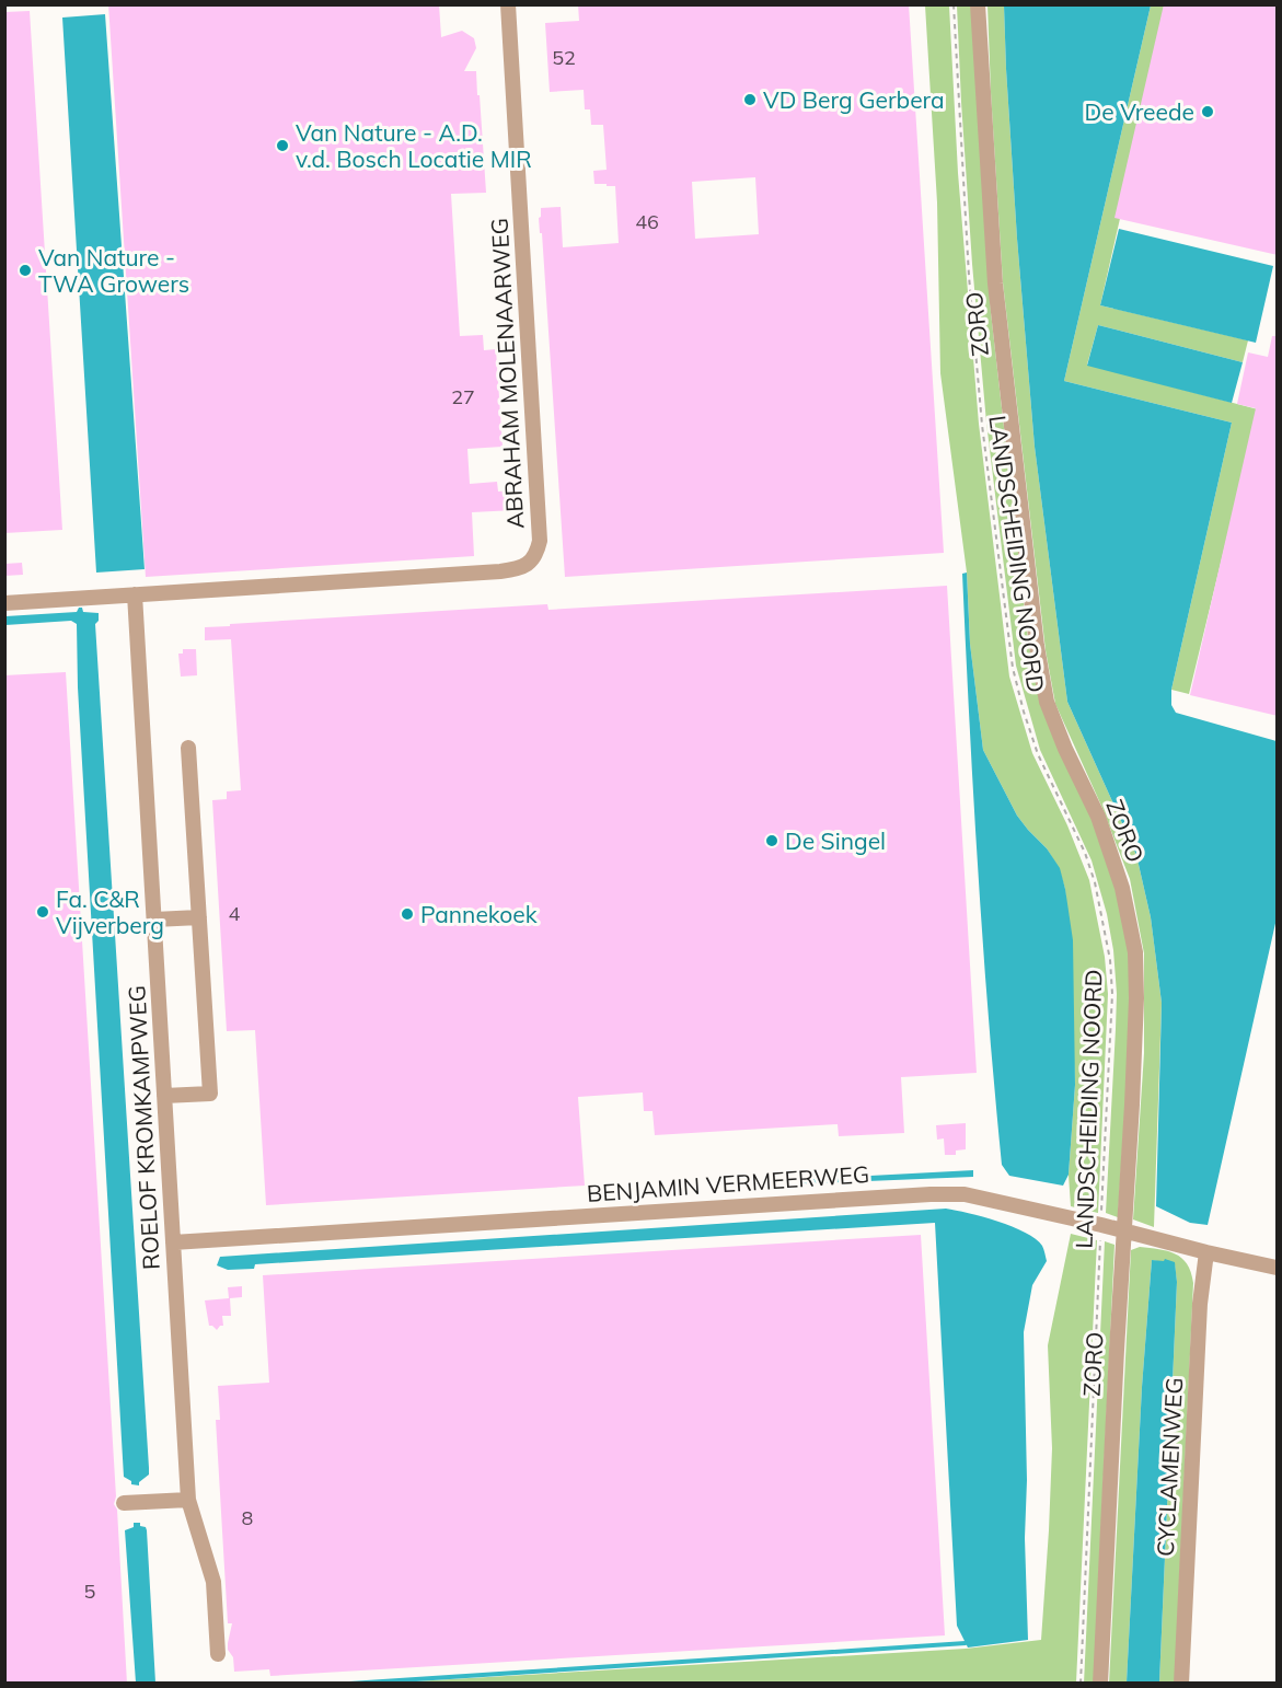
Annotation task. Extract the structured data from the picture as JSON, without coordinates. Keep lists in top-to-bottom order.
{
  "streets": {
    "street": [
      "ZORO",
      "ABRAHAM MOLENAARWEG",
      "ROELOF KROMKAMPWEG",
      "BENJAMIN VERMEERWEG",
      "CYCLAMENWEG"
    ],
    "path": ["LANDSCHEIDING NOORD"]
  },
  "crossings": [
    ["ZORO", "BENJAMIN VERMEERWEG"],
    ["ABRAHAM MOLENAARWEG", "ROELOF KROMKAMPWEG"],
    ["LANDSCHEIDING NOORD", "BENJAMIN VERMEERWEG"],
    ["ROELOF KROMKAMPWEG", "BENJAMIN VERMEERWEG"],
    ["BENJAMIN VERMEERWEG", "CYCLAMENWEG"]
  ],
  "places": [
    "VD Berg Gerbera",
    "De Vreede",
    "Van Nature - A.D. v.d. Bosch Locatie MIR",
    "Van Nature - TWA Growers",
    "De Singel",
    "Fa. C&R Vijverberg",
    "Pannekoek"
  ],
  "house_numbers": [
    "52",
    "46",
    "27",
    "4",
    "8",
    "5"
  ]
}
